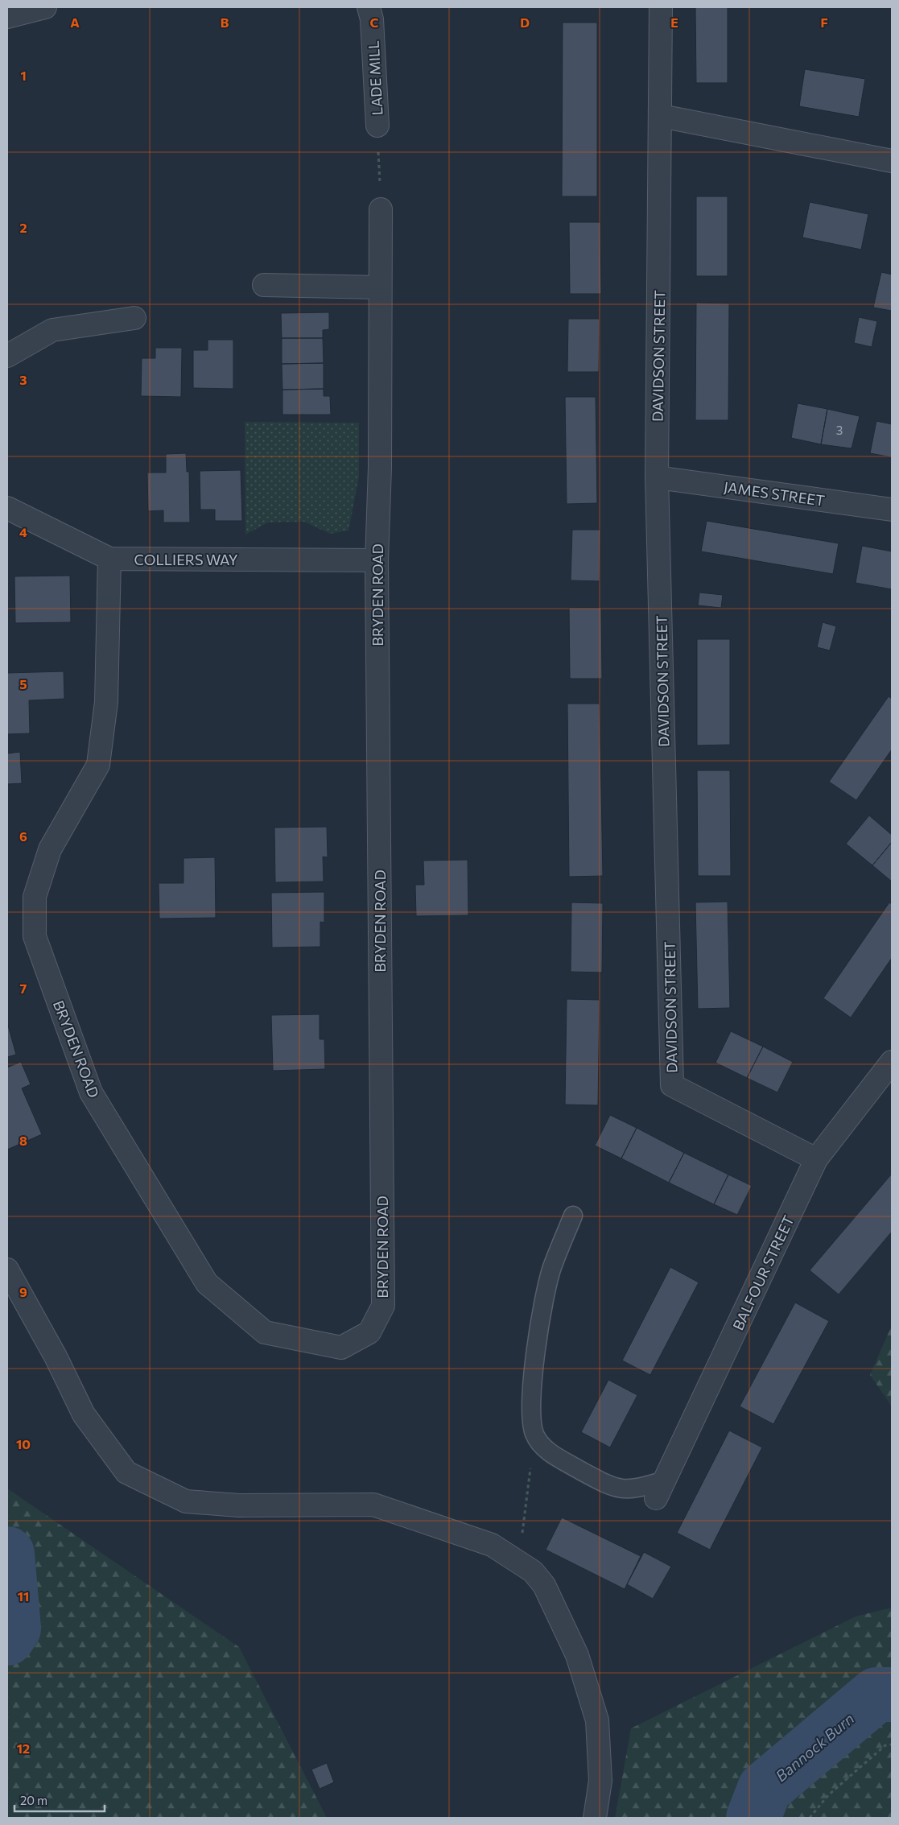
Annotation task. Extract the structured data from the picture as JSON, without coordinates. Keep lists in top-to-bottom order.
{
  "streets": {
    "street": [
      "LADE MILL",
      "DAVIDSON STREET",
      "JAMES STREET",
      "COLLIERS WAY",
      "BRYDEN ROAD",
      "BALFOUR STREET"
    ]
  },
  "crossings": [
    ["DAVIDSON STREET", "JAMES STREET"],
    ["DAVIDSON STREET", "BALFOUR STREET"],
    ["COLLIERS WAY", "BRYDEN ROAD"]
  ],
  "water": ["Bannock Burn"],
  "house_numbers": ["3"],
  "scale_bar": "20 m",
  "grid": {
    "columns": [
      "A",
      "B",
      "C",
      "D",
      "E",
      "F"
    ],
    "rows": [
      "1",
      "2",
      "3",
      "4",
      "5",
      "6",
      "7",
      "8",
      "9",
      "10",
      "11",
      "12"
    ]
  }
}
